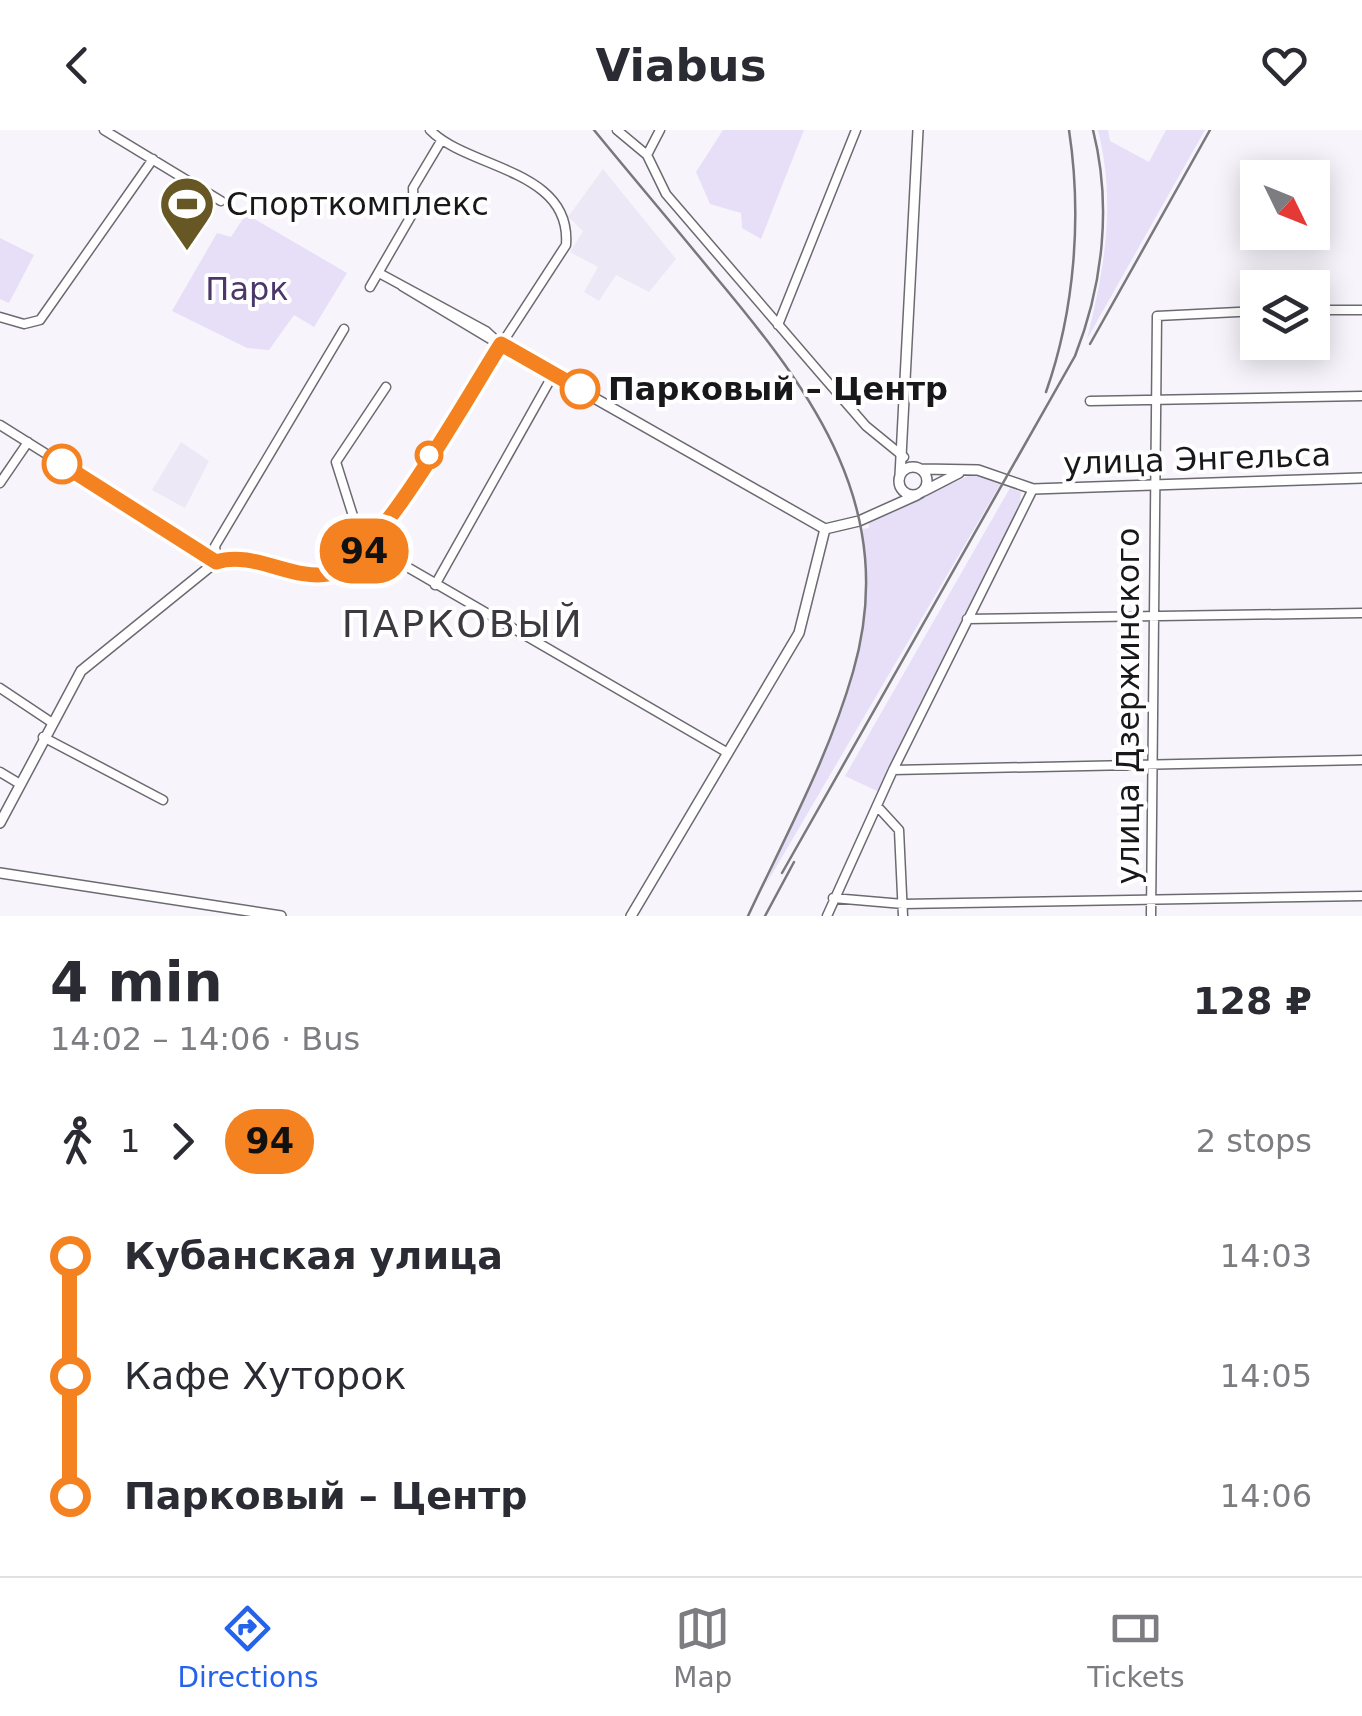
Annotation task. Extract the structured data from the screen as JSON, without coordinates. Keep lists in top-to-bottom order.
{
  "streets": {
    "main road": ["улица Энгельса"],
    "street": ["улица Дзержинского"]
  },
  "crossings": [
    ["улица Энгельса", "улица Дзержинского"]
  ],
  "districts": ["ПАРКОВЫЙ"],
  "parks": ["Парк"],
  "places": {
    "sports": ["Спорткомплекс"],
    "other": ["Парковый – Центр"]
  },
  "lines": ["bus line 94"],
  "north": "bottom right",
  "page": {
    "header": "Viabus",
    "on_map": "94",
    "heading": ["4 min", "14:02 – 14:06 · Bus", "128 ₽"],
    "legs": ["1", "94", "2 stops"],
    "list": [
      {
        "name": "Кубанская улица",
        "value": "14:03"
      },
      {
        "name": "Кафе Хуторок",
        "value": "14:05"
      },
      {
        "name": "Парковый – Центр",
        "value": "14:06"
      }
    ],
    "tabs": ["Directions", "Map", "Tickets"]
  }
}
